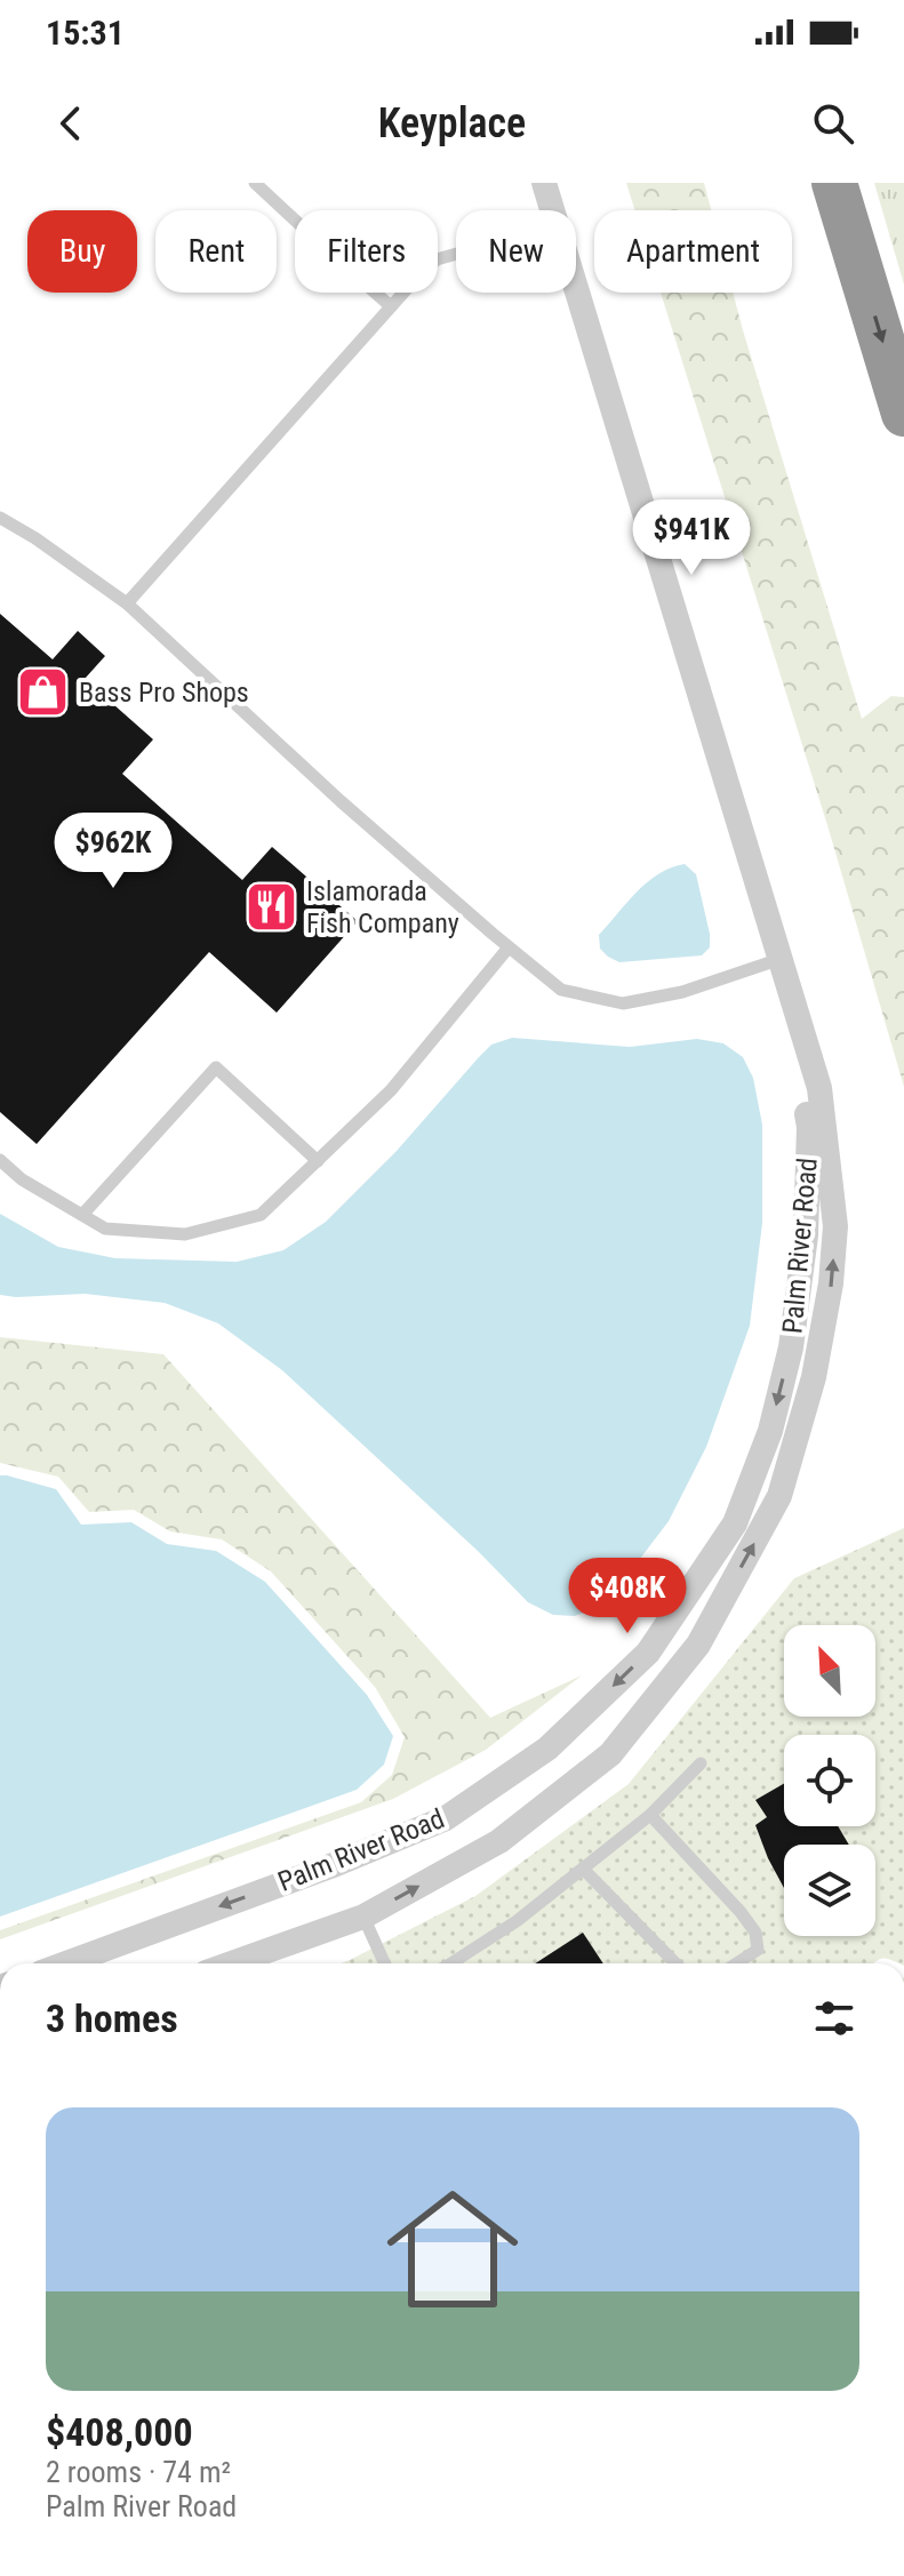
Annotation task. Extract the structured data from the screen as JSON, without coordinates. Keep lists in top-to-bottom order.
{
  "streets": {
    "street": ["Palm River Road"]
  },
  "places": {
    "shop": ["Bass Pro Shops"],
    "restaurant": ["Islamorada Fish Company"]
  },
  "north": "top left",
  "page": {
    "status": "15:31",
    "header": "Keyplace",
    "chip": [
      "Buy",
      "Rent",
      "Filters",
      "New",
      "Apartment"
    ],
    "price": ["$941K", "$962K", "$408K"],
    "heading": "3 homes",
    "list": [
      {
        "name": "$408,000",
        "note": "2 rooms · 74 m² · Palm River Road"
      }
    ]
  }
}
